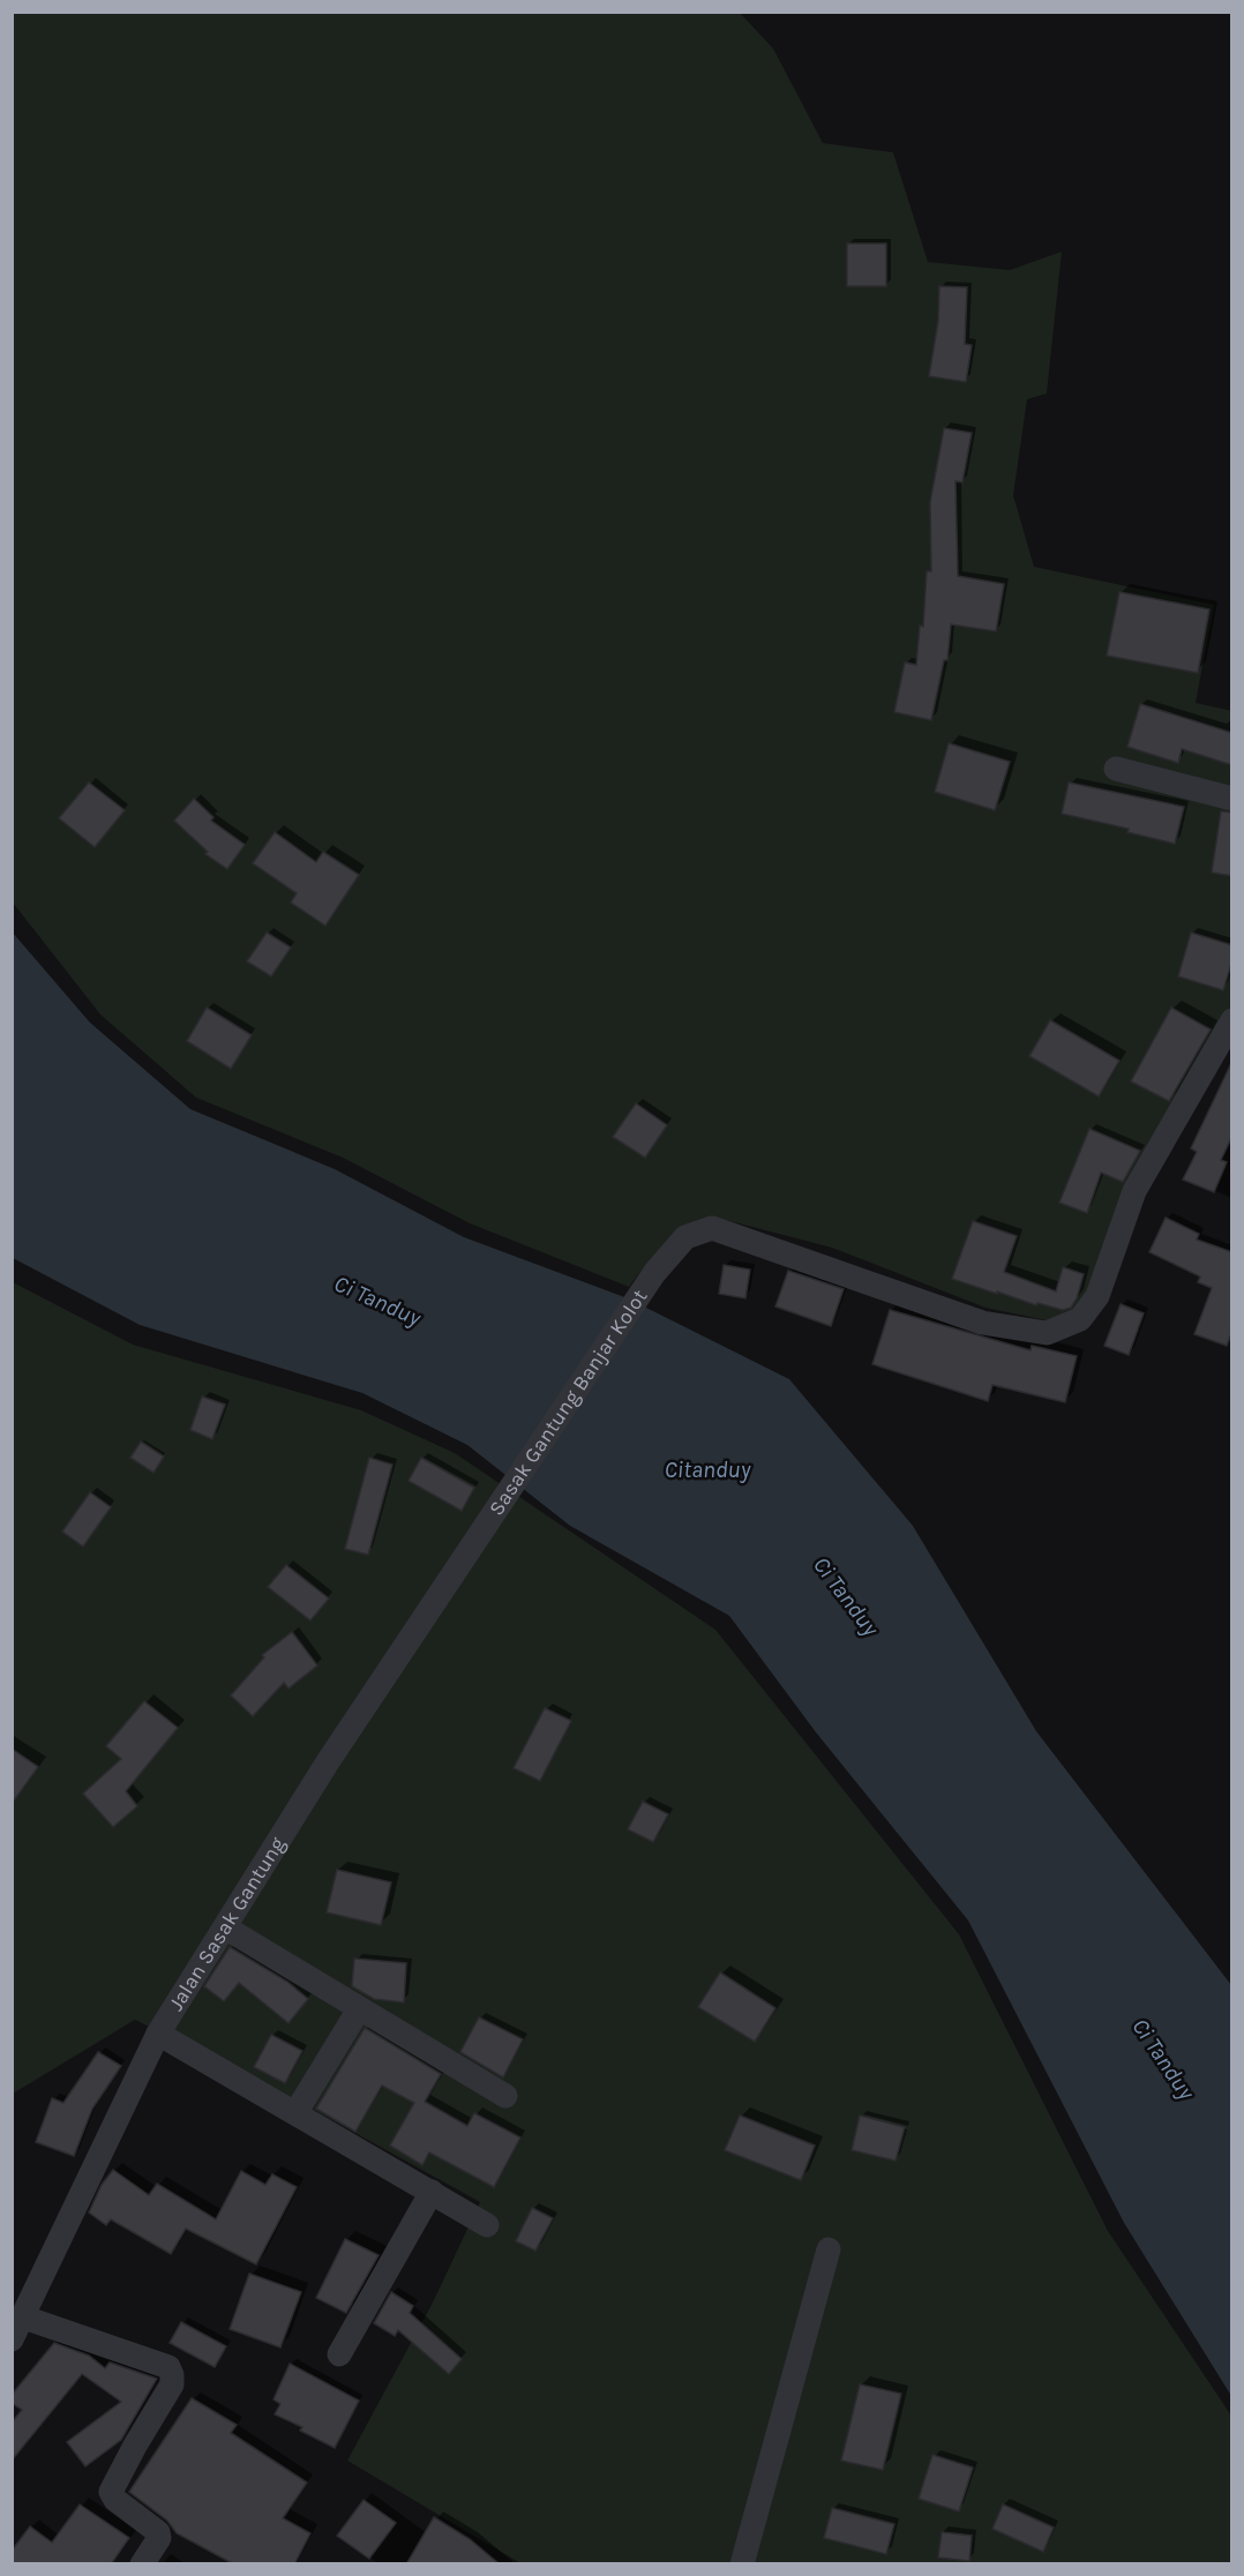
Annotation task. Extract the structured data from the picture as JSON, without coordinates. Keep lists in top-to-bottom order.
{
  "streets": {
    "street": ["Sasak Gantung Banjar Kolot", "Jalan Sasak Gantung"]
  },
  "crossings": [
    ["Sasak Gantung Banjar Kolot", "Jalan Sasak Gantung"]
  ],
  "water": ["Ci Tanduy", "Citanduy"]
}
